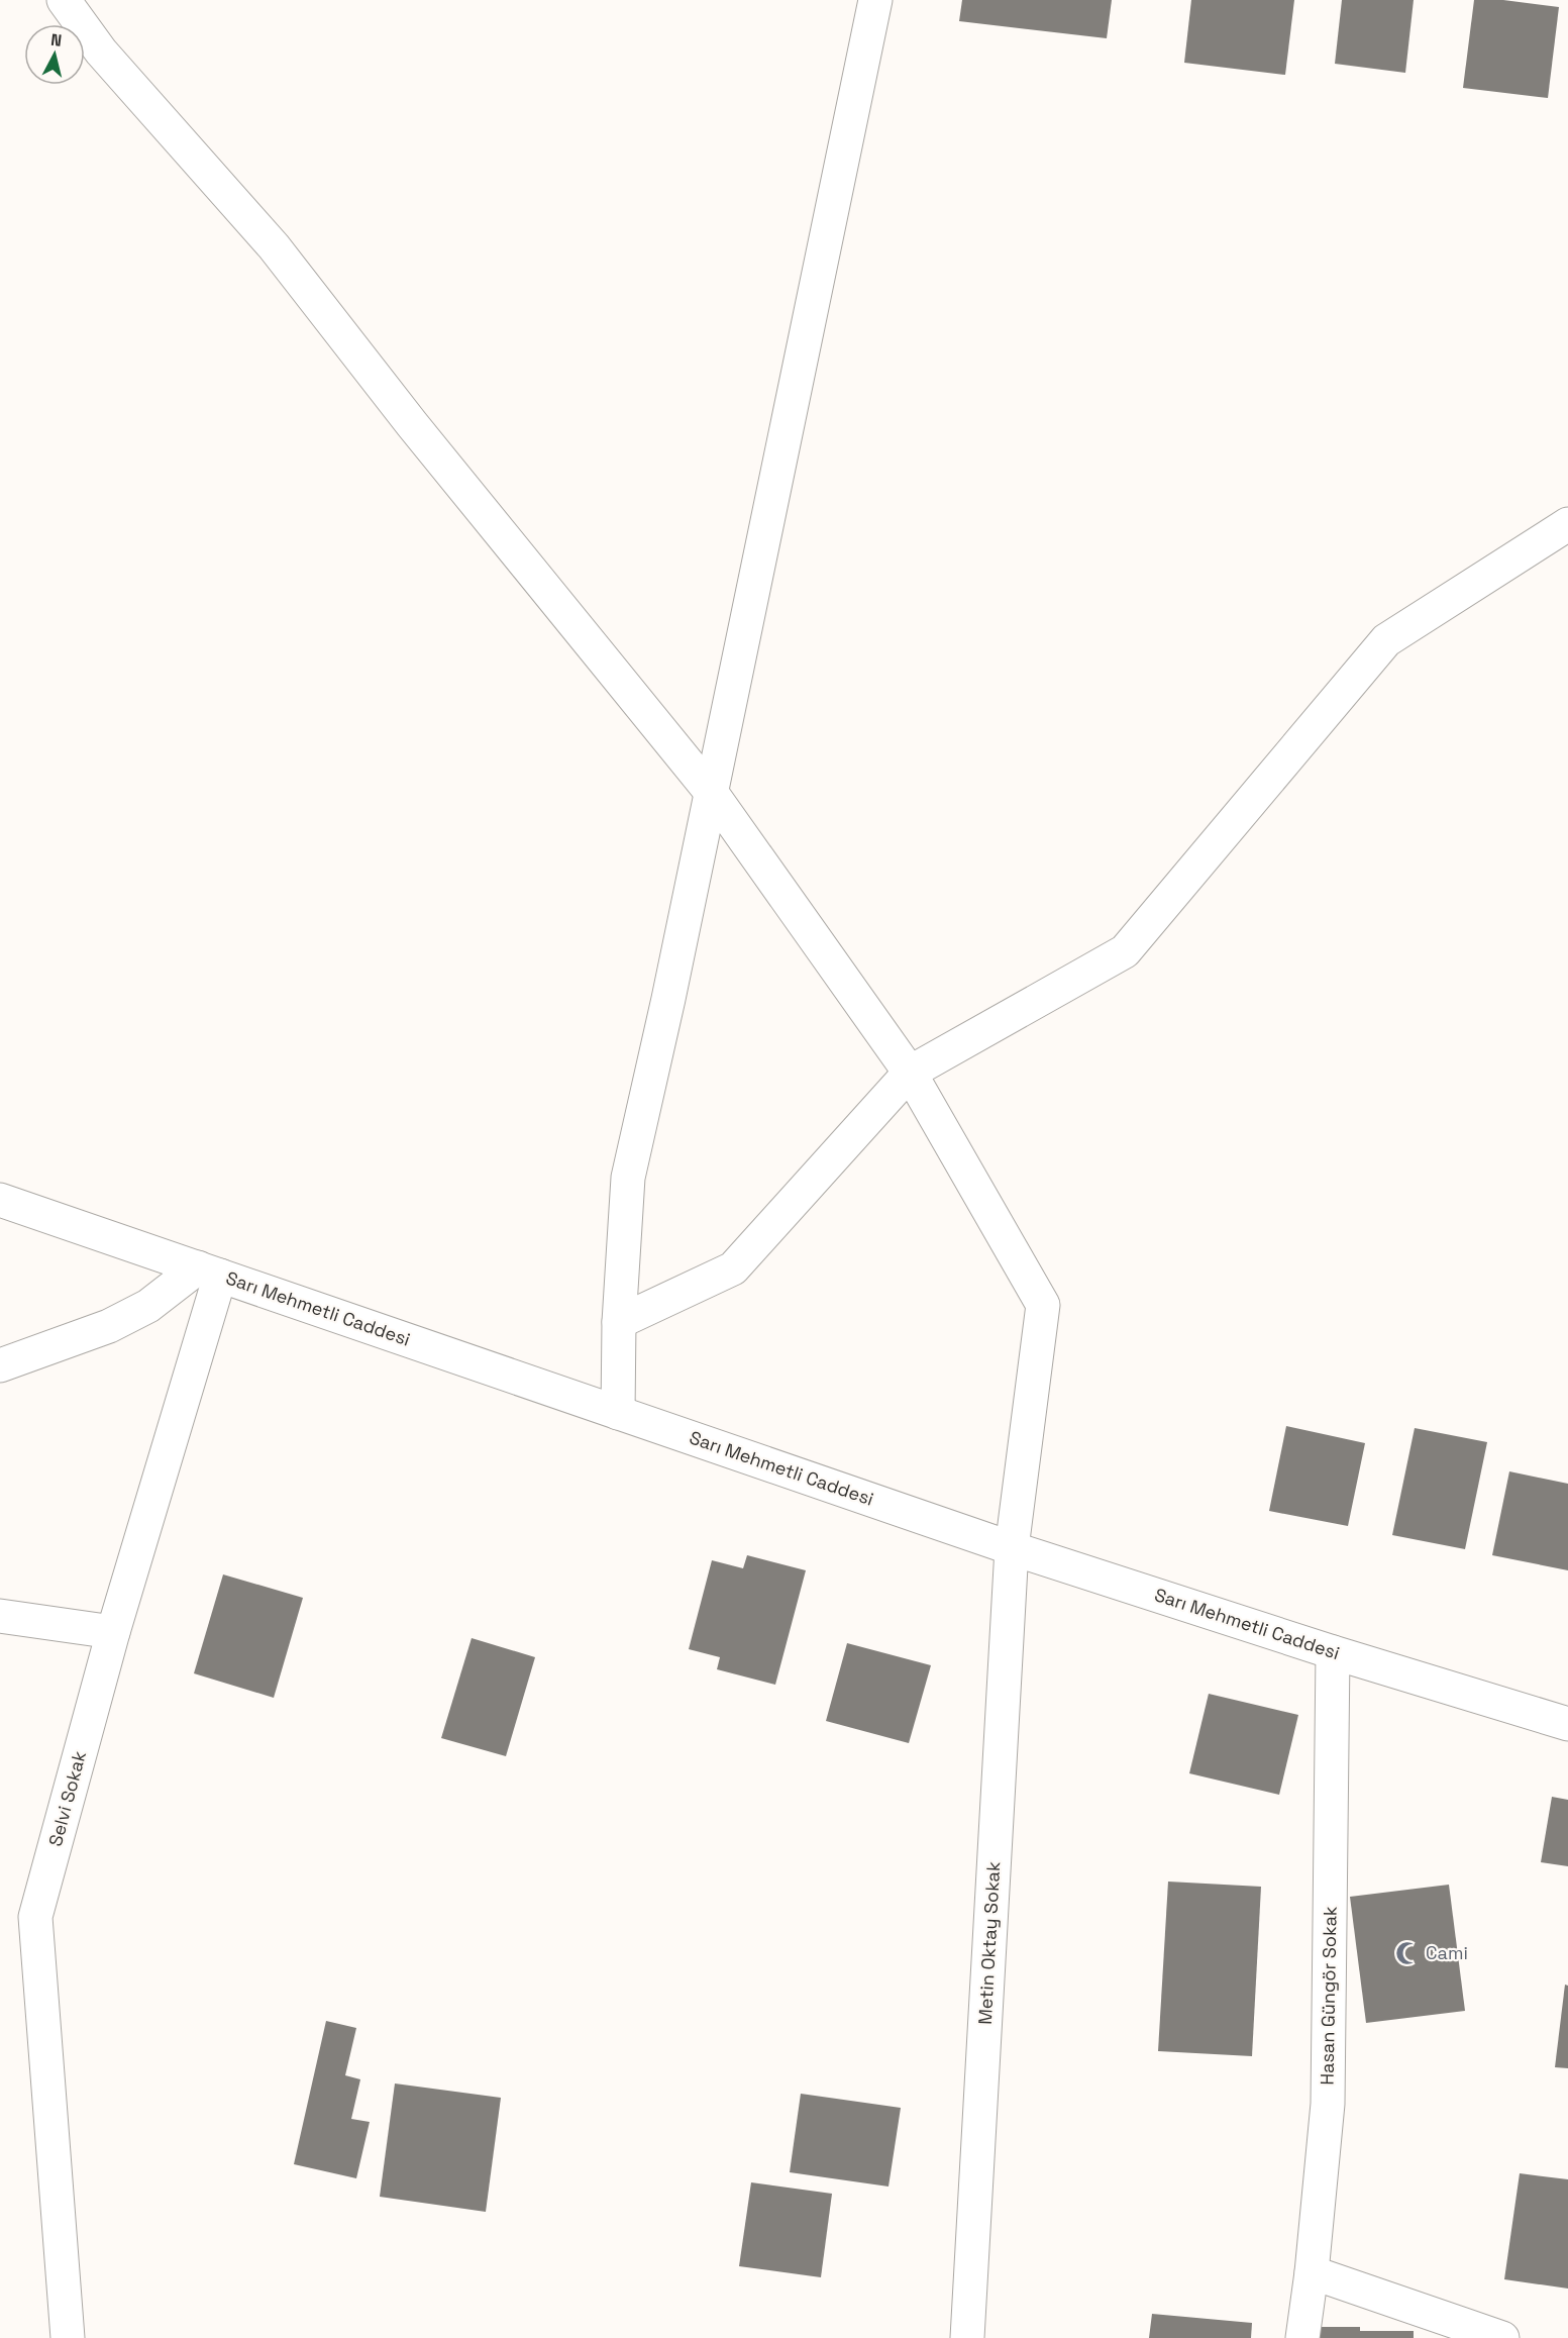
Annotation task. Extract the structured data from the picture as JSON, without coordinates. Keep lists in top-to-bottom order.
{
  "streets": {
    "street": [
      "Sarı Mehmetli Caddesi",
      "Selvi Sokak",
      "Metin Oktay Sokak",
      "Hasan Güngör Sokak"
    ]
  },
  "crossings": [
    ["Sarı Mehmetli Caddesi", "Selvi Sokak"],
    ["Sarı Mehmetli Caddesi", "Metin Oktay Sokak"],
    ["Sarı Mehmetli Caddesi", "Hasan Güngör Sokak"]
  ],
  "places": {
    "mosque": ["Cami"]
  },
  "north": "top"
}
